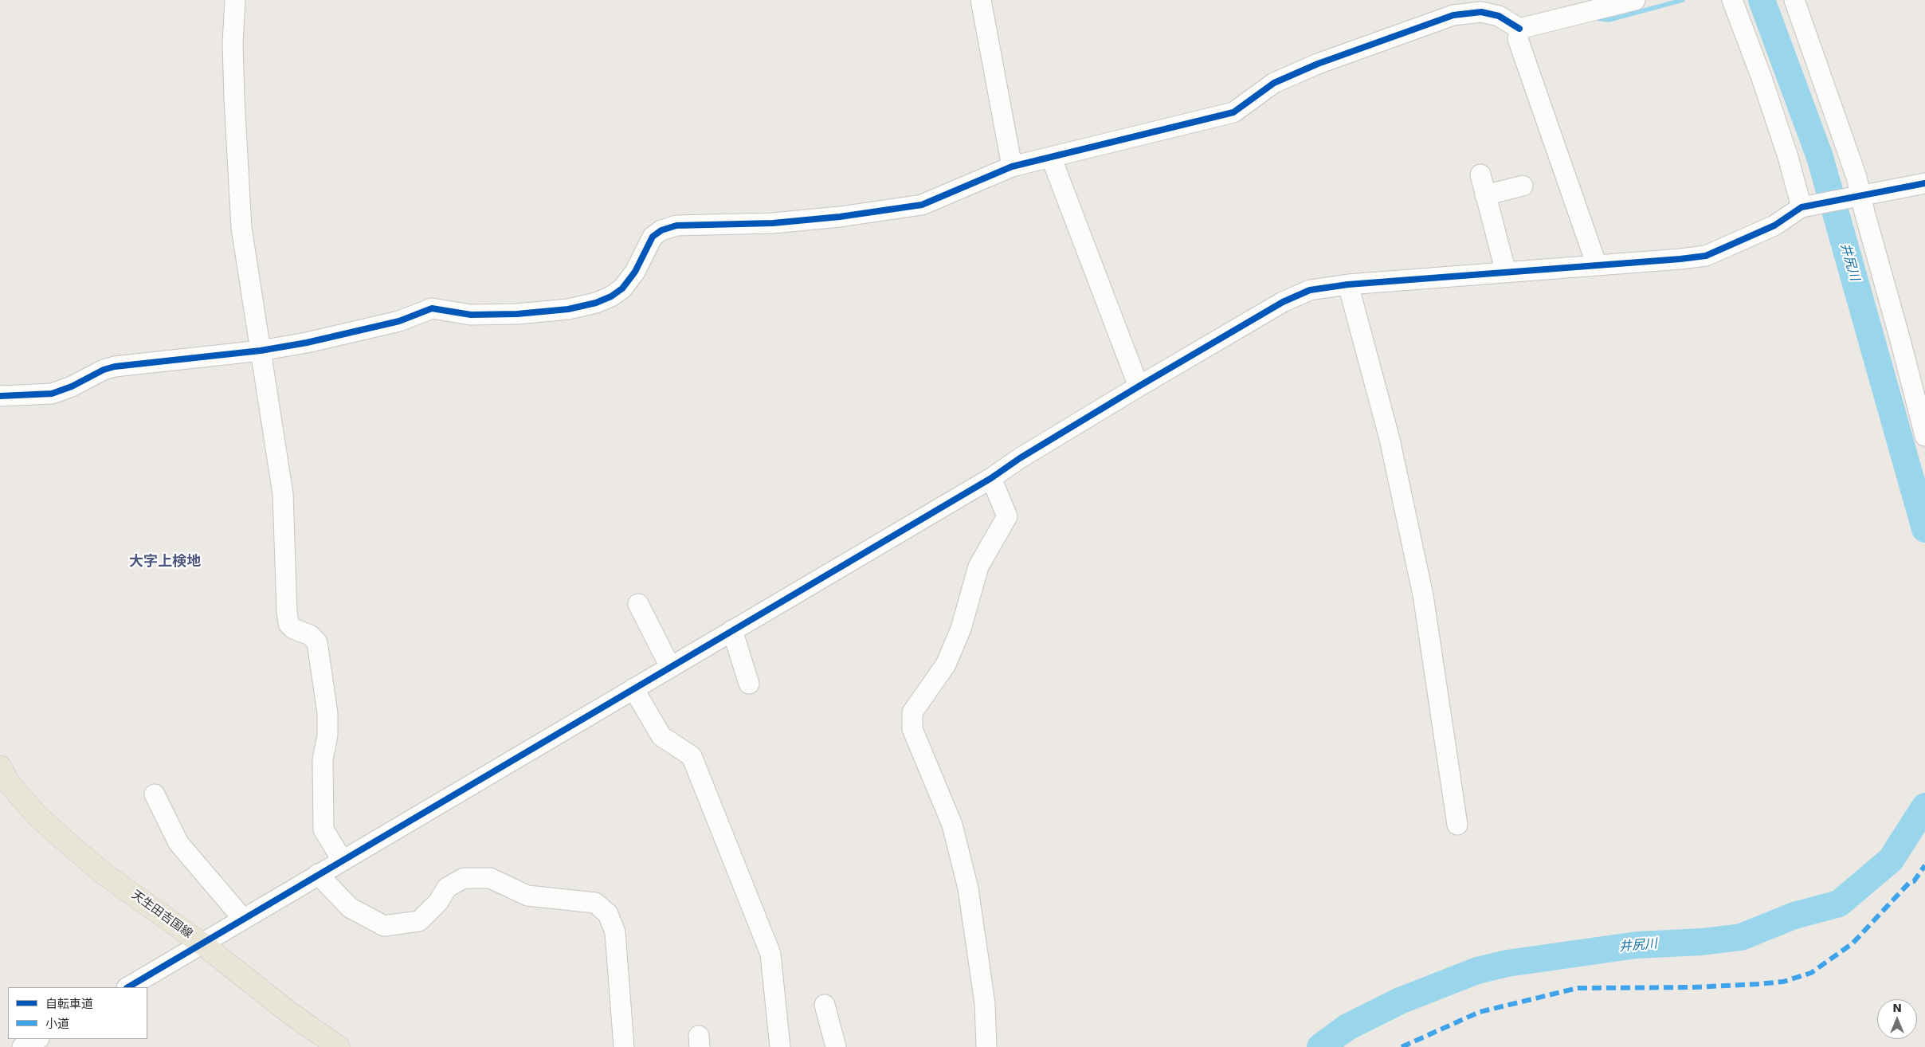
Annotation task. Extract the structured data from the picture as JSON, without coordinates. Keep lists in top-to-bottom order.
{
  "streets": {
    "main road": ["天生田吉国線"]
  },
  "districts": ["大字上検地"],
  "water": ["井尻川"],
  "legend": ["自転車道", "小道"],
  "north": "top"
}
